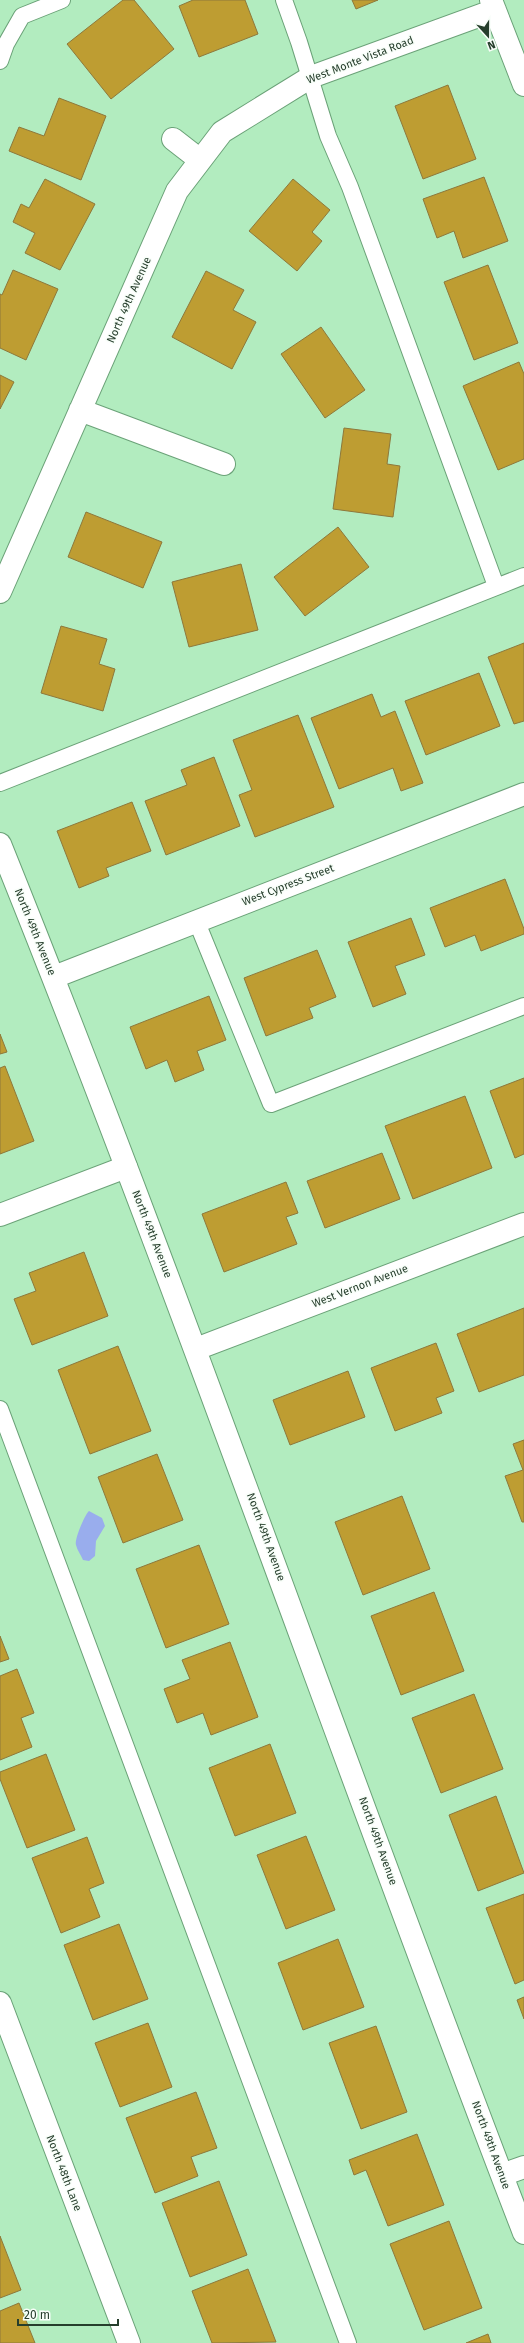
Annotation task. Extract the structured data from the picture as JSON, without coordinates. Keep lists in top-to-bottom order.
{
  "streets": {
    "street": [
      "West Monte Vista Road",
      "North 49th Avenue",
      "West Cypress Street",
      "West Vernon Avenue",
      "North 48th Lane"
    ]
  },
  "crossings": [
    ["West Monte Vista Road", "North 49th Avenue"],
    ["North 49th Avenue", "West Cypress Street"],
    ["North 49th Avenue", "West Vernon Avenue"]
  ],
  "scale_bar": "20 m",
  "north": "bottom"
}
